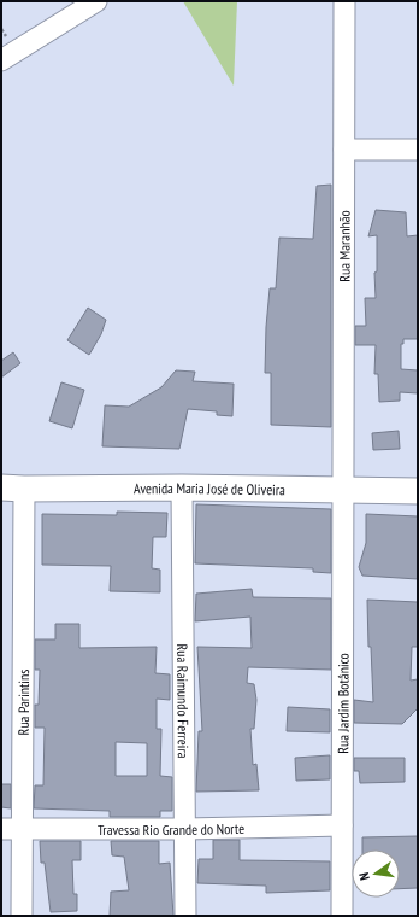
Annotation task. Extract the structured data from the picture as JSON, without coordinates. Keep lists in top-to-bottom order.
{
  "streets": {
    "street": [
      "Rua Maranhão",
      "Avenida Maria José de Oliveira",
      "Rua Raimundo Ferreira",
      "Rua Parintins",
      "Rua Jardim Botânico",
      "Travessa Rio Grande do Norte"
    ]
  },
  "crossings": [
    ["Rua Maranhão", "Avenida Maria José de Oliveira"],
    ["Rua Maranhão", "Rua Jardim Botânico"],
    ["Avenida Maria José de Oliveira", "Rua Raimundo Ferreira"],
    ["Avenida Maria José de Oliveira", "Rua Parintins"],
    ["Avenida Maria José de Oliveira", "Rua Jardim Botânico"],
    ["Rua Raimundo Ferreira", "Travessa Rio Grande do Norte"],
    ["Rua Parintins", "Travessa Rio Grande do Norte"],
    ["Rua Jardim Botânico", "Travessa Rio Grande do Norte"]
  ],
  "north": "left"
}
